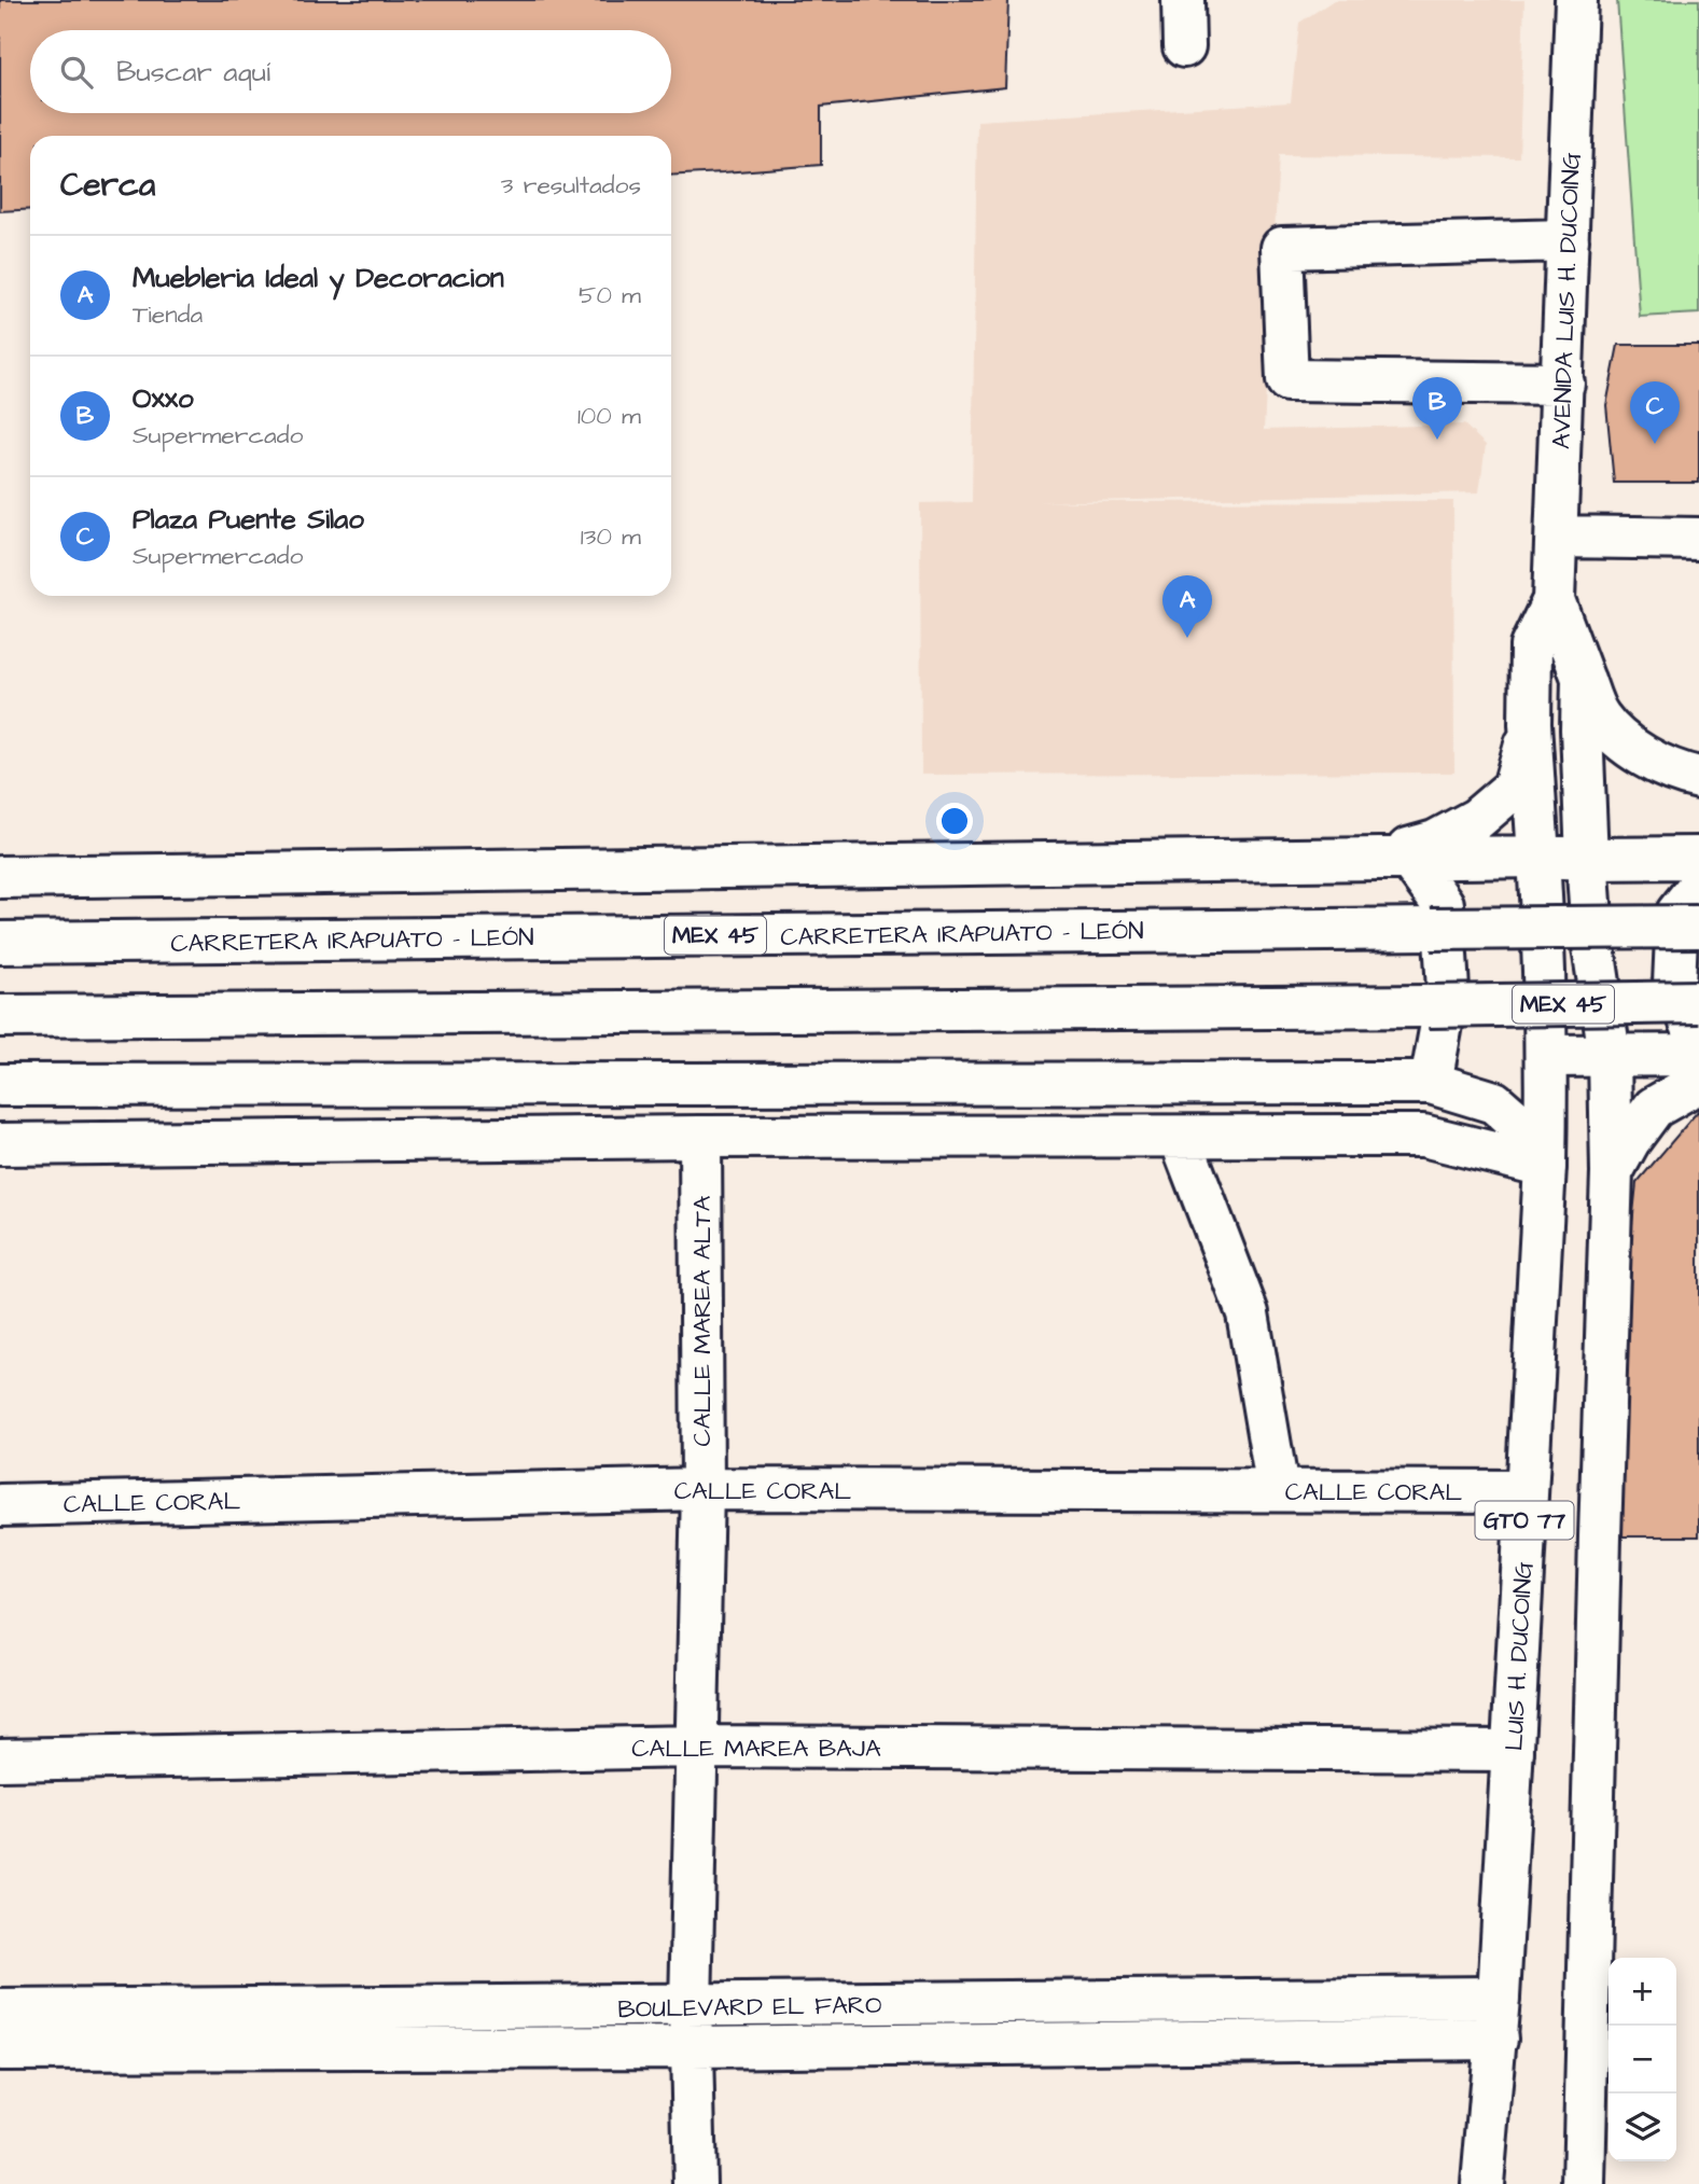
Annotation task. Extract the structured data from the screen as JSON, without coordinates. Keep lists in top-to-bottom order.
{
  "streets": {
    "main road": [
      "AVENIDA LUIS H. DUCOING",
      "CARRETERA IRAPUATO - LEÓN",
      "MEX 45",
      "CALLE MAREA ALTA",
      "CALLE CORAL",
      "GTO 77",
      "LUIS H. DUCOING",
      "CALLE MAREA BAJA",
      "BOULEVARD EL FARO"
    ]
  },
  "crossings": [
    ["AVENIDA LUIS H. DUCOING", "GTO 77"],
    ["AVENIDA LUIS H. DUCOING", "LUIS H. DUCOING"],
    ["CALLE MAREA ALTA", "CALLE CORAL"],
    ["CALLE MAREA ALTA", "CALLE MAREA BAJA"],
    ["CALLE MAREA ALTA", "BOULEVARD EL FARO"],
    ["CALLE CORAL", "LUIS H. DUCOING"],
    ["LUIS H. DUCOING", "CALLE MAREA BAJA"],
    ["LUIS H. DUCOING", "BOULEVARD EL FARO"]
  ],
  "page": {
    "search": "Buscar aquí",
    "heading": ["Cerca", "3 resultados"],
    "list": [
      {
        "mark": "A",
        "name": "Muebleria Ideal y Decoracion",
        "note": "Tienda",
        "value": "50 m"
      },
      {
        "mark": "B",
        "name": "Oxxo",
        "note": "Supermercado",
        "value": "100 m"
      },
      {
        "mark": "C",
        "name": "Plaza Puente Silao",
        "note": "Supermercado",
        "value": "130 m"
      }
    ],
    "pins": ["B", "C", "A"],
    "map_buttons": ["+", "−"]
  }
}
